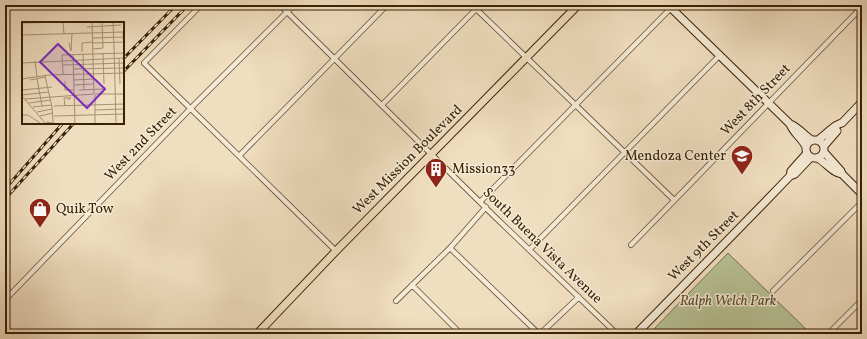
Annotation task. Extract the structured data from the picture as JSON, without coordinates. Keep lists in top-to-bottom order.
{
  "streets": {
    "main road": ["West Mission Boulevard"],
    "street": [
      "West 8th Street",
      "West 2nd Street",
      "South Buena Vista Avenue",
      "West 9th Street"
    ]
  },
  "crossings": [
    ["West 2nd Street", "South Buena Vista Avenue"],
    ["West Mission Boulevard", "South Buena Vista Avenue"]
  ],
  "parks": ["Ralph Welch Park"],
  "places": {
    "school or university": ["Mendoza Center"],
    "building": ["Mission33"],
    "shop": ["Quik Tow"]
  }
}
